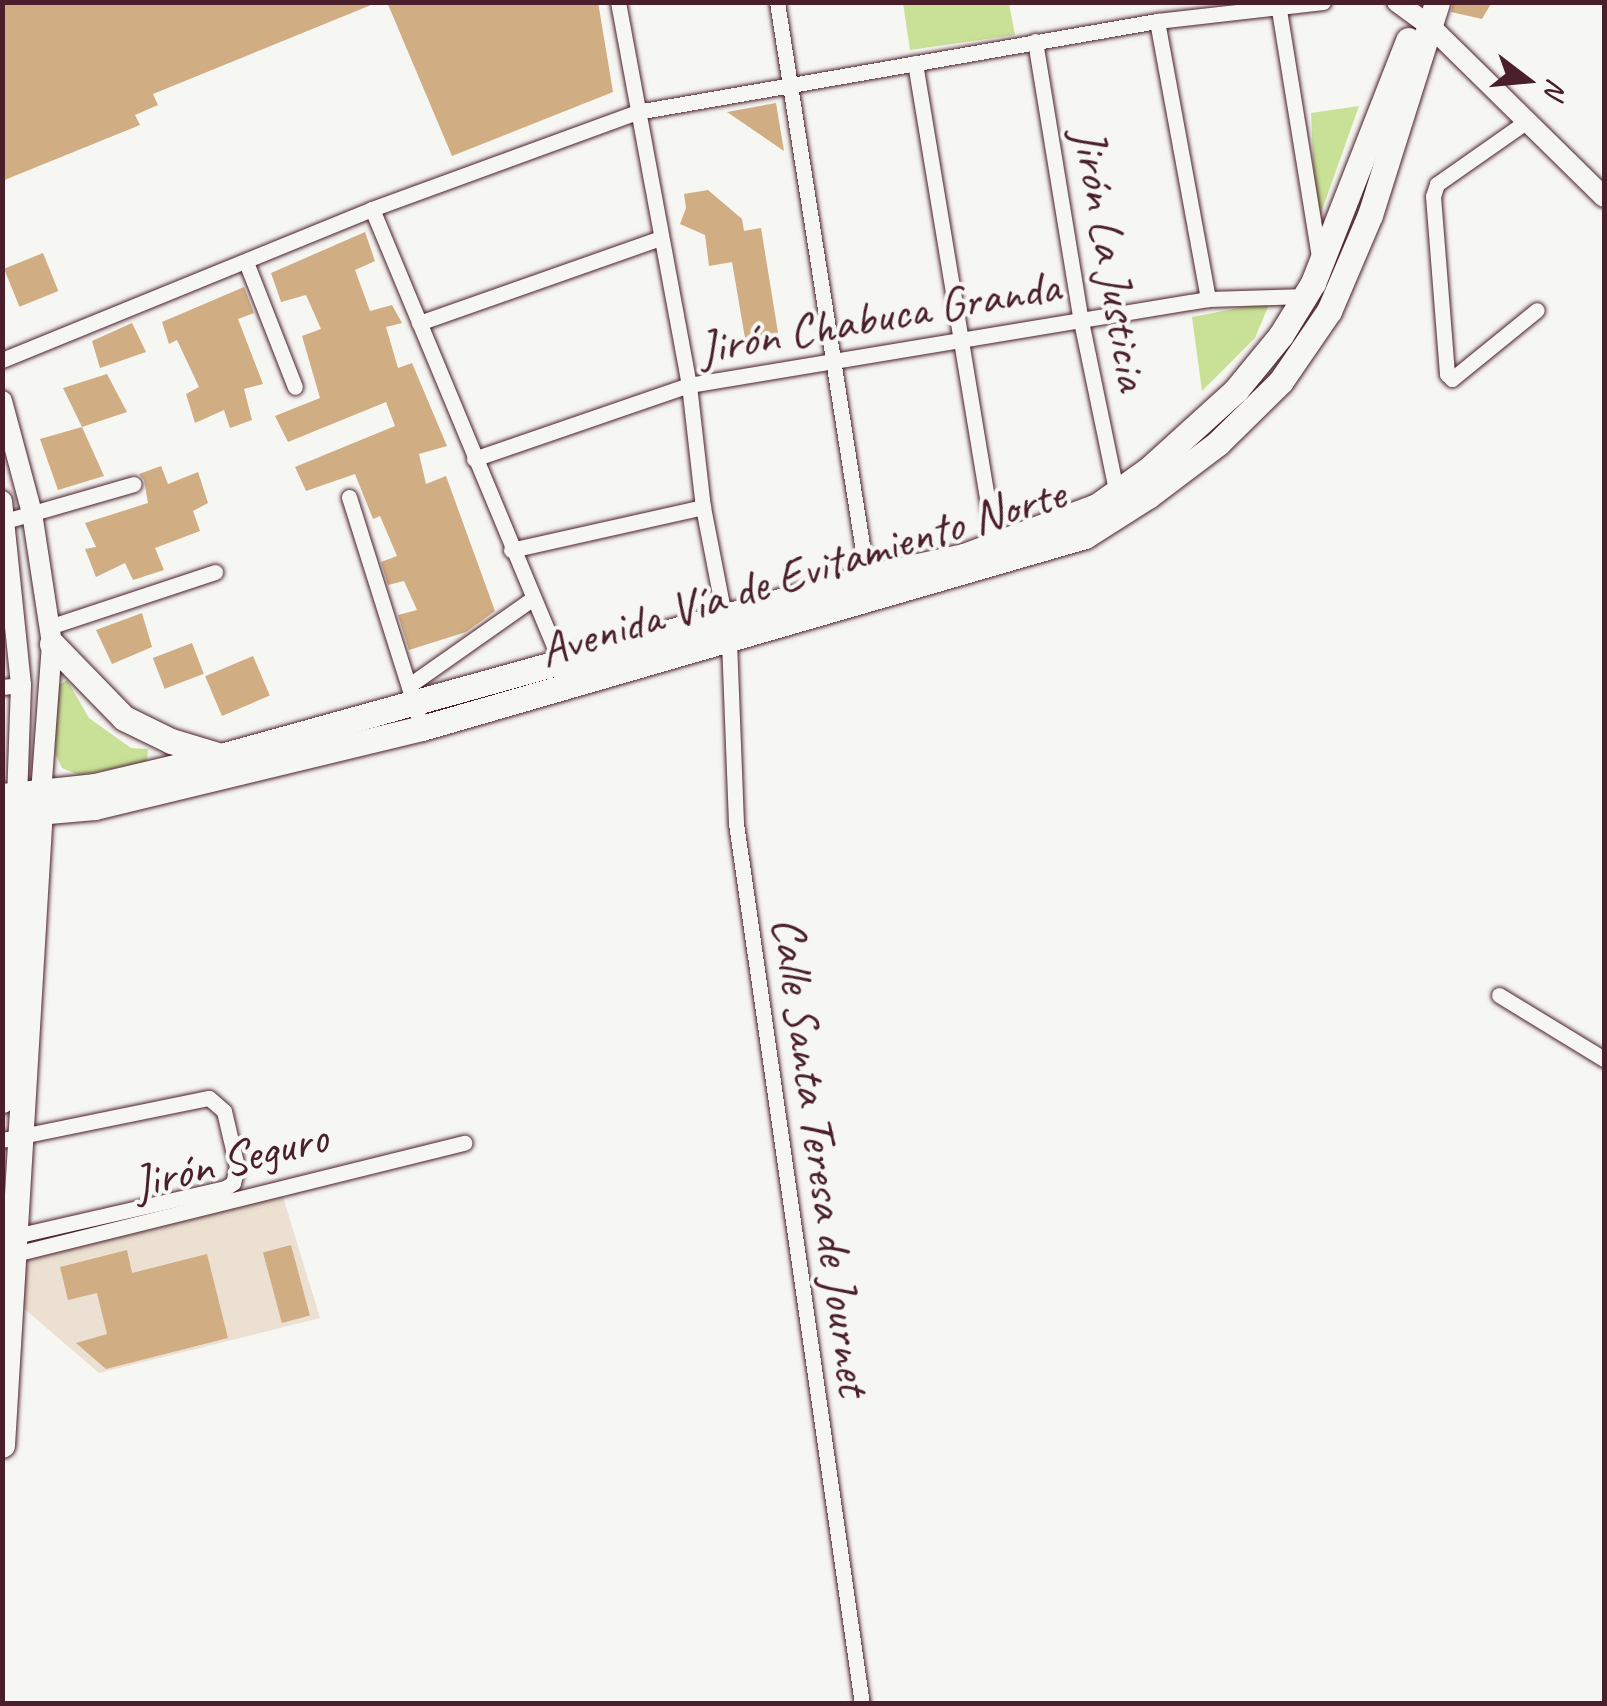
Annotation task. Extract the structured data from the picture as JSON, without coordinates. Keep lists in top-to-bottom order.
{
  "streets": {
    "main road": ["Avenida Vía de Evitamiento Norte"],
    "street": [
      "Jirón La Justicia",
      "Jirón Chabuca Granda",
      "Calle Santa Teresa de Journet",
      "Jirón Seguro"
    ]
  },
  "crossings": [
    ["Jirón La Justicia", "Jirón Chabuca Granda"],
    ["Jirón La Justicia", "Avenida Vía de Evitamiento Norte"],
    ["Jirón Chabuca Granda", "Avenida Vía de Evitamiento Norte"],
    ["Jirón Chabuca Granda", "Calle Santa Teresa de Journet"],
    ["Avenida Vía de Evitamiento Norte", "Calle Santa Teresa de Journet"]
  ],
  "north": "right"
}
